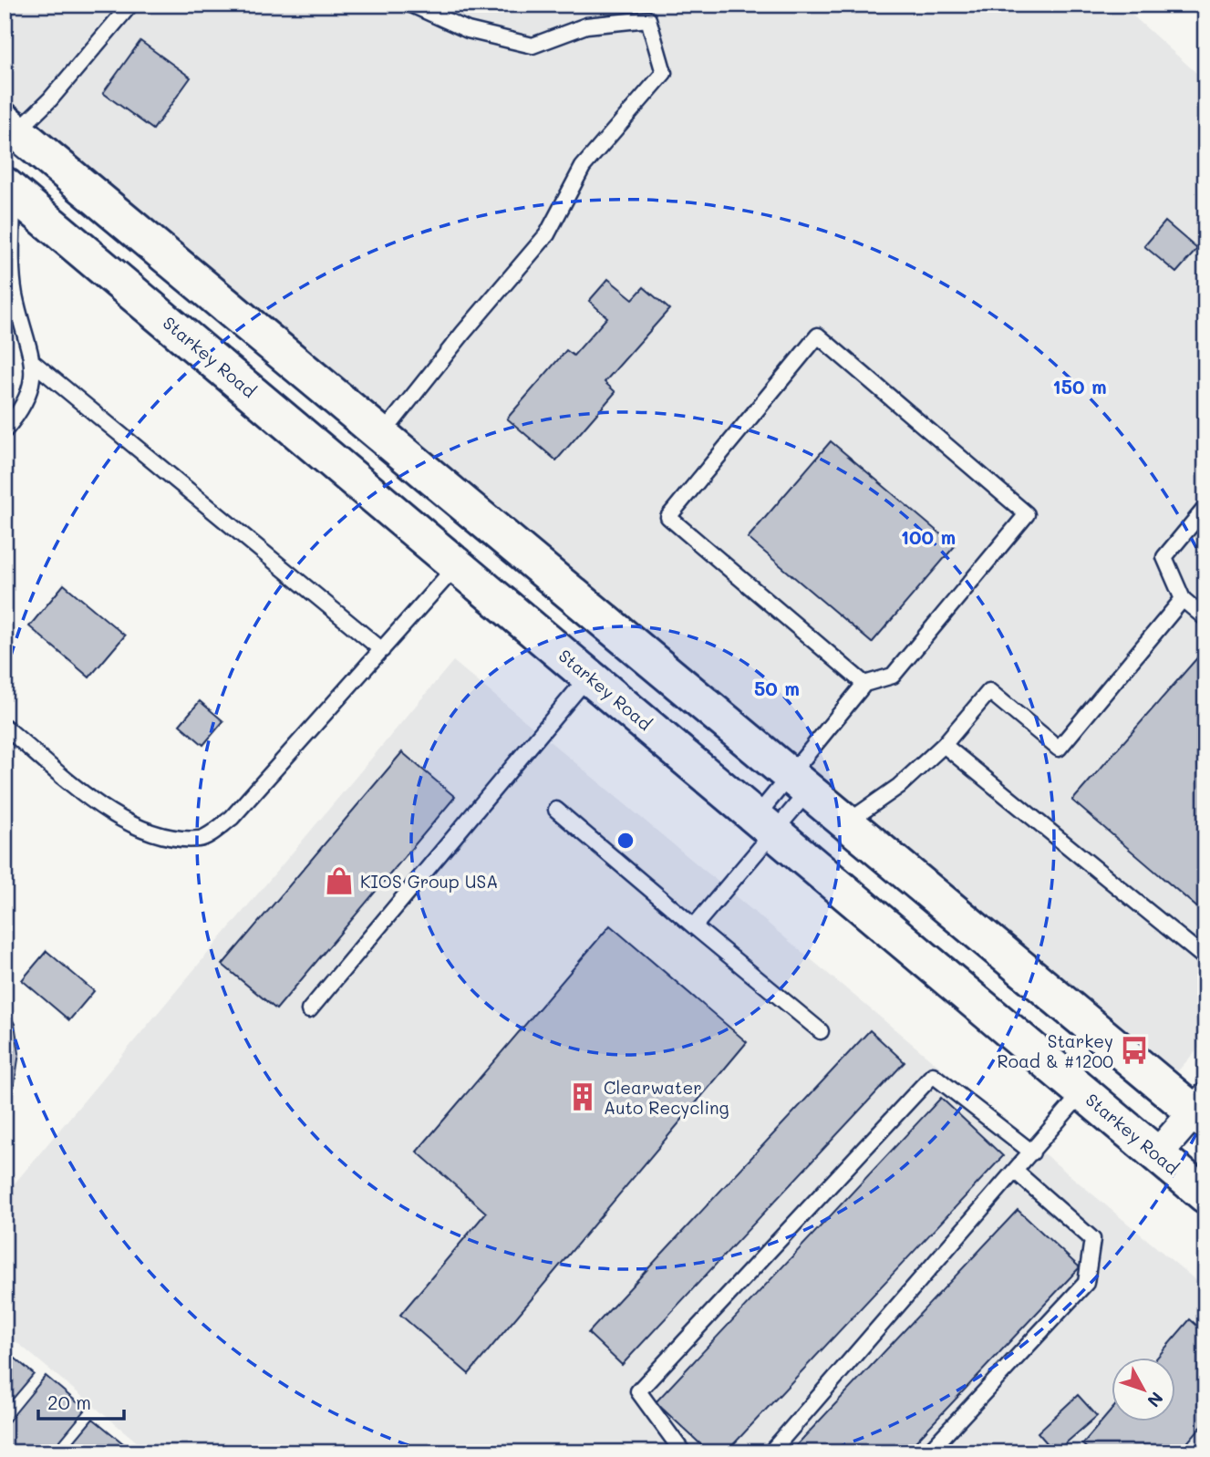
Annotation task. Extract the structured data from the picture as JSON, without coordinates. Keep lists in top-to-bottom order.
{
  "streets": {
    "main road": ["Starkey Road"]
  },
  "places": {
    "shop": ["KIOS Group USA"],
    "bus stop": ["Starkey Road & #1200"],
    "building": ["Clearwater Auto Recycling"]
  },
  "scale_bar": "20 m",
  "north": "bottom right",
  "rings": ["150 m", "100 m", "50 m"]
}
